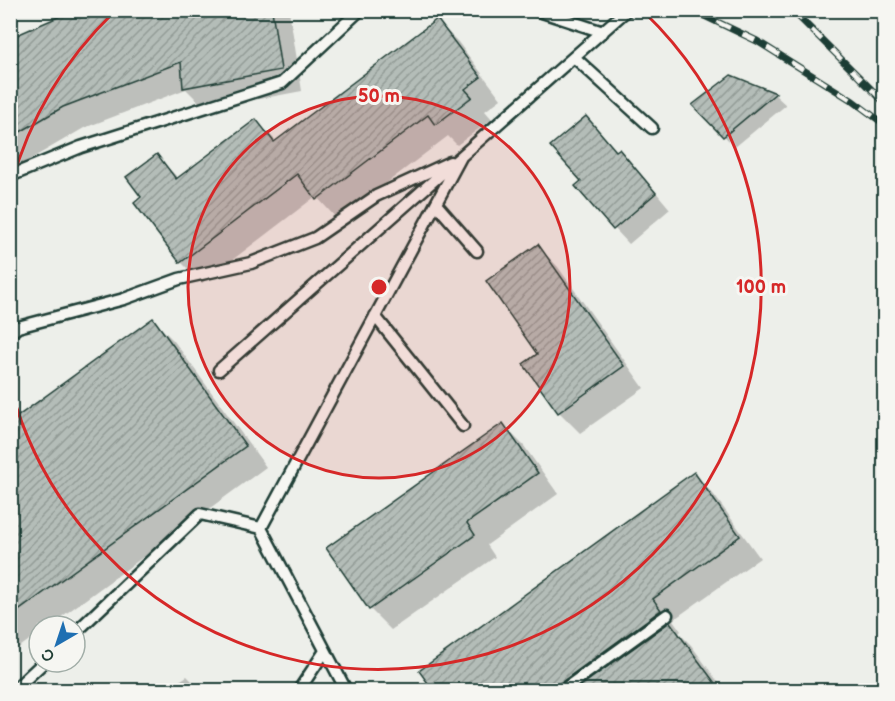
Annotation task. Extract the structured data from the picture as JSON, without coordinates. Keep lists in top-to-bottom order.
{
  "north": "bottom left",
  "rings": ["50 m", "100 m"]
}
